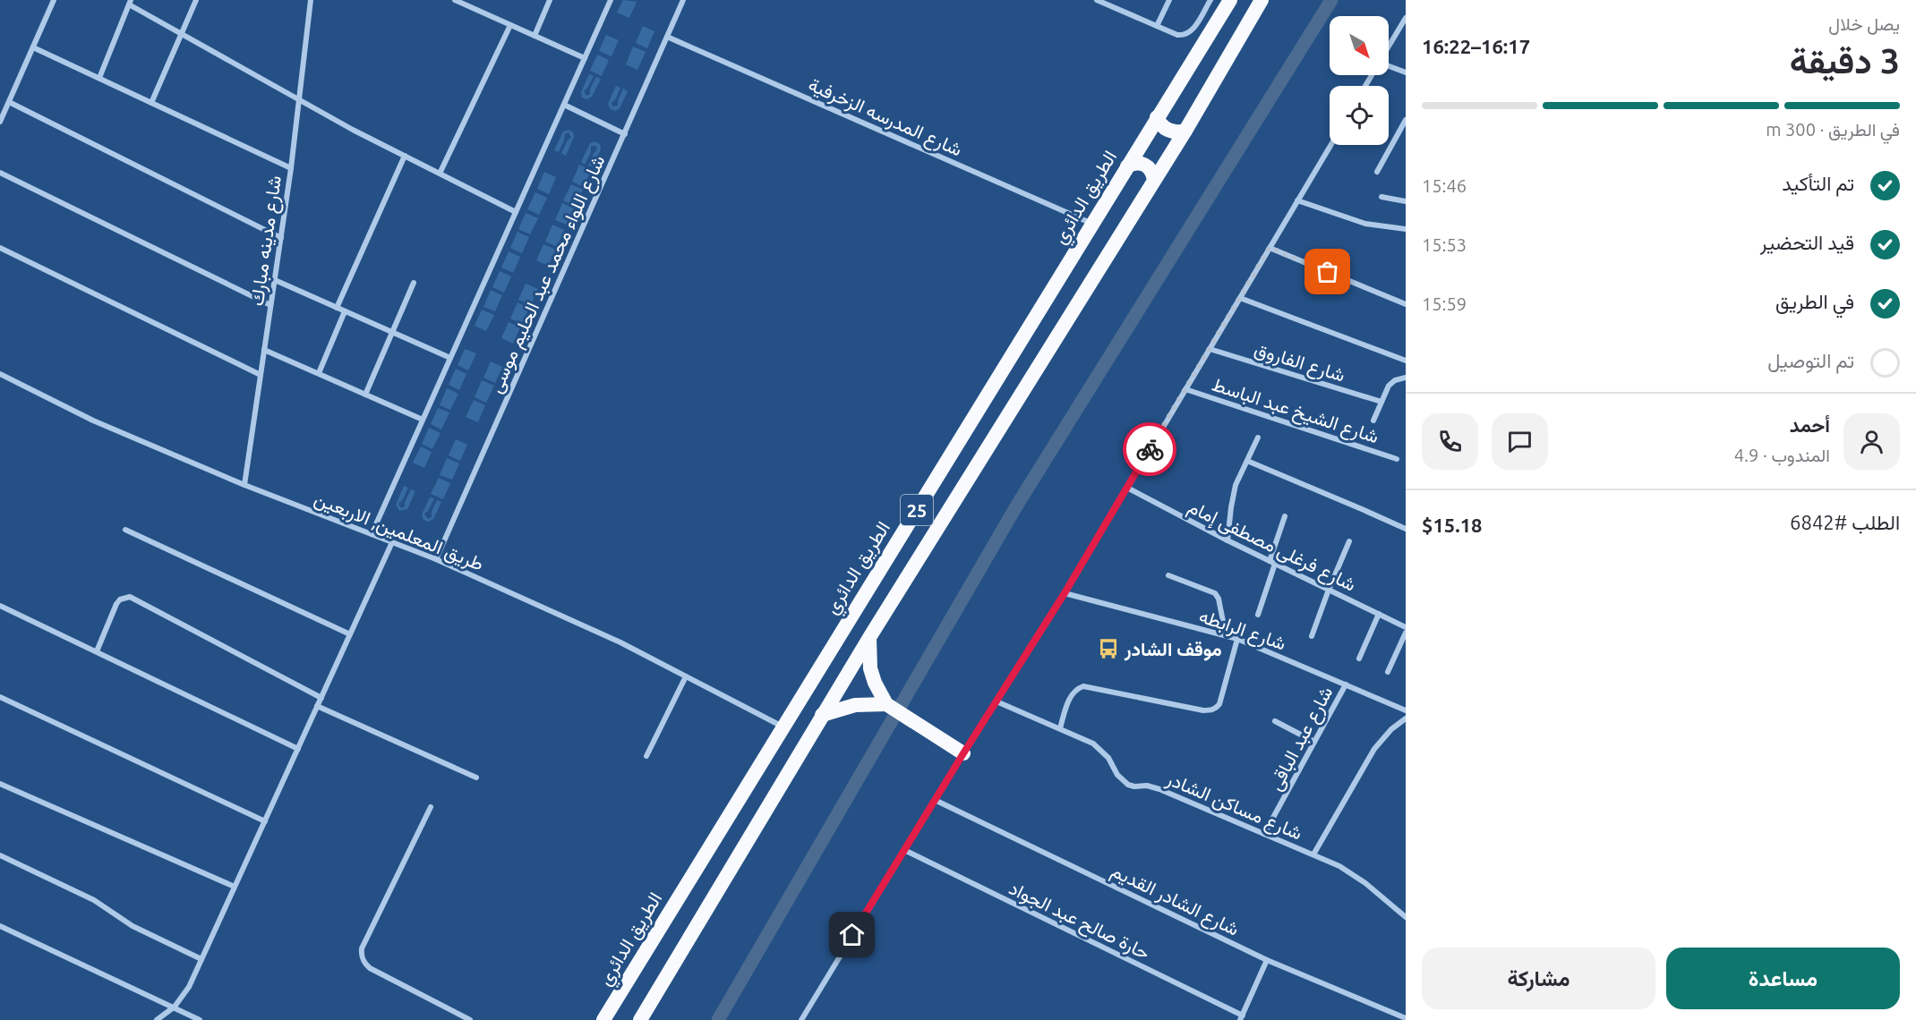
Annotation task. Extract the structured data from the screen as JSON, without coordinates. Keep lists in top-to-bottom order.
{
  "streets": {
    "highway": ["الطريق الدائري", "25"],
    "street": [
      "شارع المدرسه الزخرفية",
      "شارع مدينه مبارك",
      "شارع اللواء محمد عبد الحليم موسى",
      "شارع الفاروق",
      "شارع الشيخ عبد الباسط",
      "طريق المعلمين, الاربعين",
      "شارع فرغلى مصطفى إمام",
      "شارع الرابطه",
      "شارع عبد الباقى",
      "شارع مساكن الشادر",
      "شارع الشادر القديم",
      "حارة صالح عبد الجواد"
    ]
  },
  "crossings": [
    ["شارع المدرسه الزخرفية", "الطريق الدائري"],
    ["شارع المدرسه الزخرفية", "شارع اللواء محمد عبد الحليم موسى"],
    ["الطريق الدائري", "طريق المعلمين, الاربعين"],
    ["شارع مدينه مبارك", "طريق المعلمين, الاربعين"],
    ["شارع اللواء محمد عبد الحليم موسى", "طريق المعلمين, الاربعين"],
    ["شارع الرابطه", "شارع عبد الباقى"],
    ["شارع عبد الباقى", "شارع مساكن الشادر"]
  ],
  "places": {
    "bus stop": ["موقف الشادر"]
  },
  "north": "bottom right",
  "page": {
    "heading": ["3 دقيقة", "يصل خلال", "16:17–16:22"],
    "panel": [
      "أحمد",
      "المندوب · 4.9",
      "الطلب #6842",
      "$15.18"
    ],
    "bar": "في الطريق · 300 m",
    "list": [
      ["تم التأكيد", "15:46"],
      ["قيد التحضير", "15:53"],
      ["في الطريق", "15:59"],
      "تم التوصيل"
    ],
    "buttons": ["مساعدة", "مشاركة"]
  }
}
